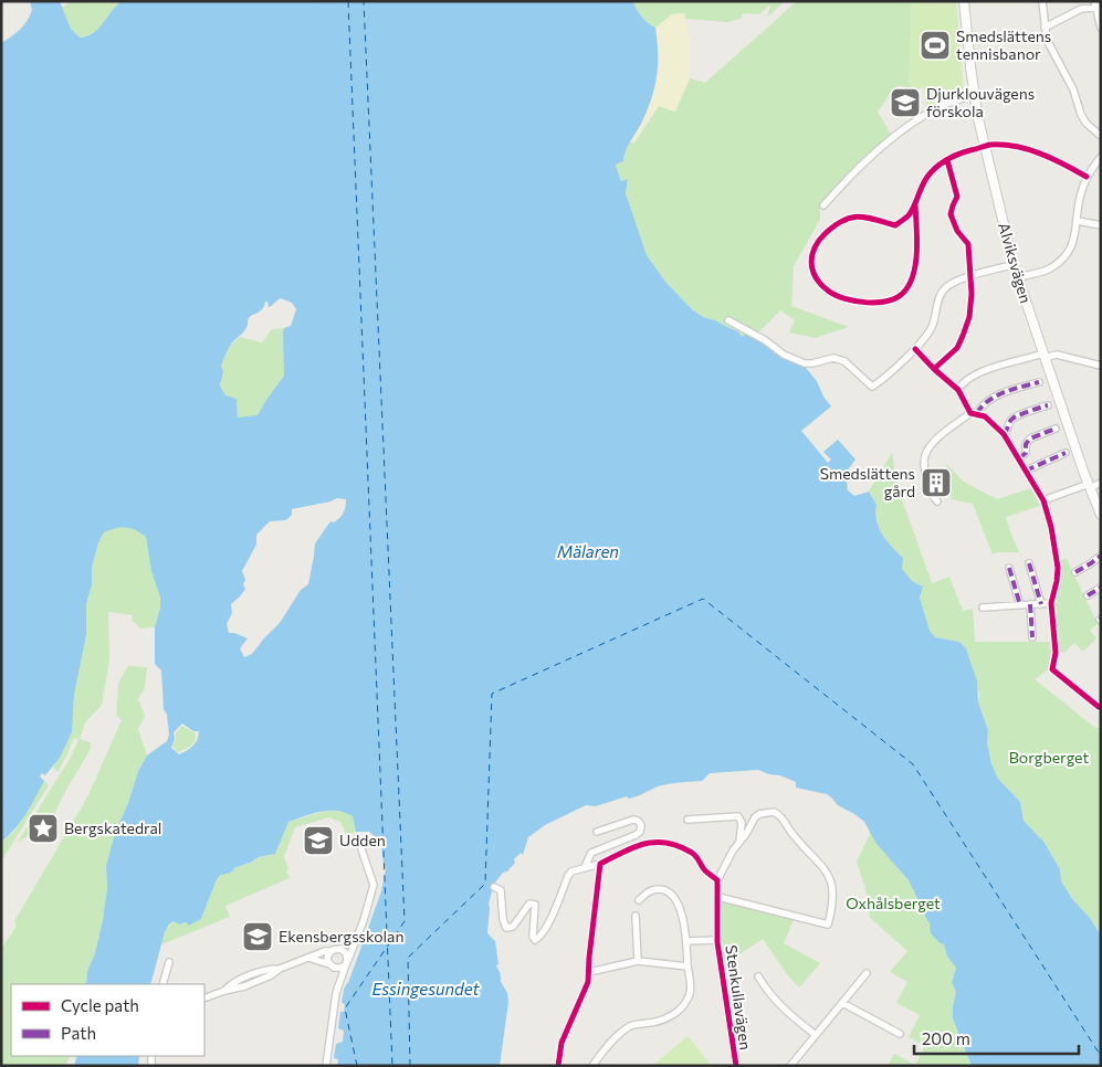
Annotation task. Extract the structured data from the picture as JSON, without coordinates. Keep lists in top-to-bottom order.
{
  "streets": {
    "street": ["Alviksvägen", "Stenkullavägen"]
  },
  "water": ["Mälaren", "Essingesundet"],
  "parks": ["Borgberget", "Oxhålsberget"],
  "places": {
    "sports": ["Smedslättens tennisbanor"],
    "school or university": ["Djurklouvägens förskola", "Udden", "Ekensbergsskolan"],
    "building": ["Smedslättens gård"],
    "place": ["Bergskatedral"]
  },
  "legend": ["Cycle path", "Path"],
  "scale_bar": "200 m"
}
